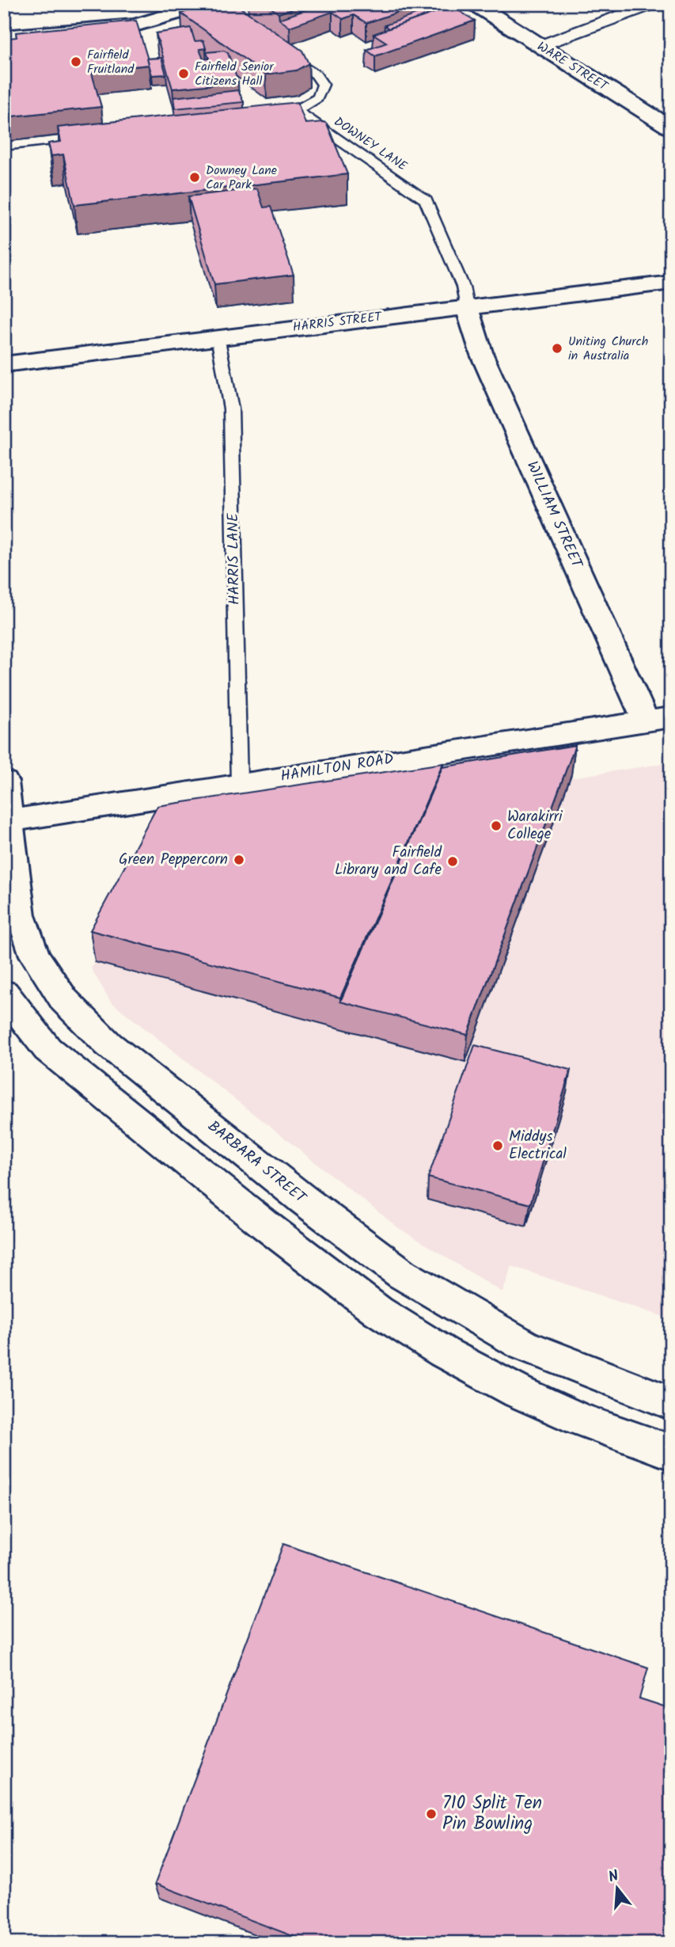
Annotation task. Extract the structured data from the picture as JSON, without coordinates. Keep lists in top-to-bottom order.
{
  "streets": {
    "street": [
      "WARE STREET",
      "HARRIS STREET",
      "WILLIAM STREET",
      "HAMILTON ROAD",
      "BARBARA STREET"
    ],
    "lane": ["DOWNEY LANE", "HARRIS LANE"]
  },
  "crossings": [
    ["DOWNEY LANE", "HARRIS STREET"],
    ["DOWNEY LANE", "WILLIAM STREET"],
    ["HARRIS STREET", "WILLIAM STREET"],
    ["HARRIS STREET", "HARRIS LANE"],
    ["WILLIAM STREET", "HAMILTON ROAD"],
    ["HARRIS LANE", "HAMILTON ROAD"],
    ["HAMILTON ROAD", "BARBARA STREET"]
  ],
  "places": [
    "Fairfield Fruitland",
    "Fairfield Senior Citizens Hall",
    "Downey Lane Car Park",
    "Uniting Church in Australia",
    "Warakirri College",
    "Green Peppercorn",
    "Fairfield Library and Cafe",
    "Middys Electrical",
    "710 Split Ten Pin Bowling"
  ],
  "north": "top"
}
